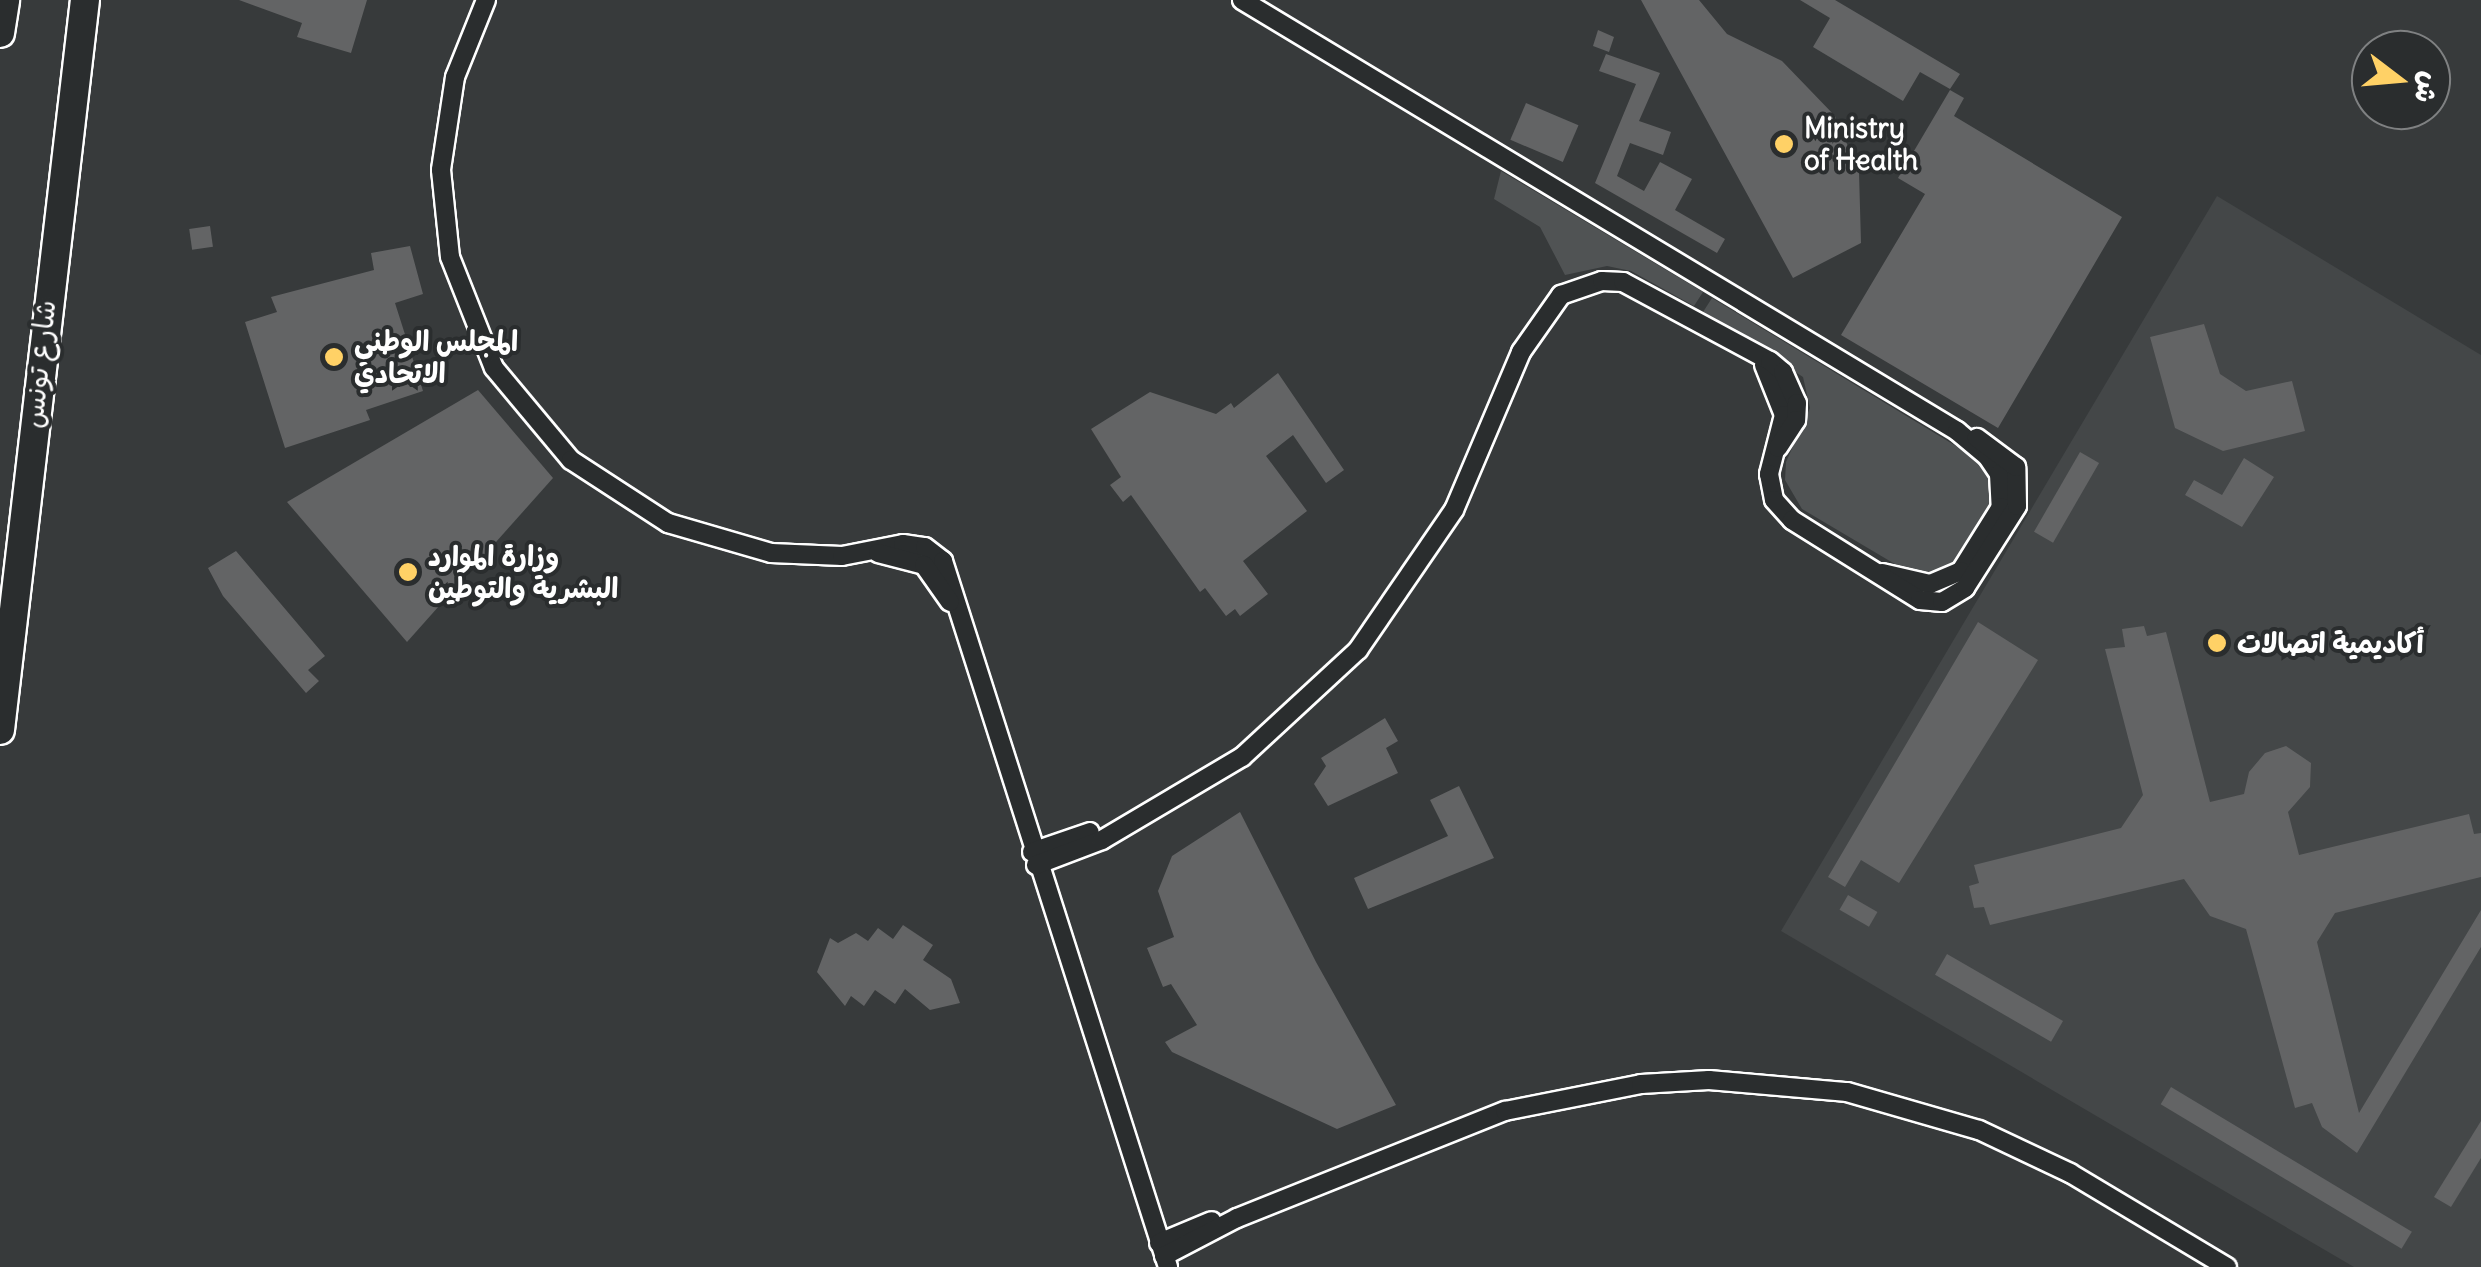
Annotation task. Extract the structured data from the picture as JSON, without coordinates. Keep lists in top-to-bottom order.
{
  "streets": {
    "main road": ["شارع تونس"]
  },
  "places": [
    "Ministry of Health",
    "المجلس الوطني الاتحادي",
    "وزارة الموارد البشرية والتوطين",
    "أكاديمية اتصالات"
  ],
  "north": "right"
}
